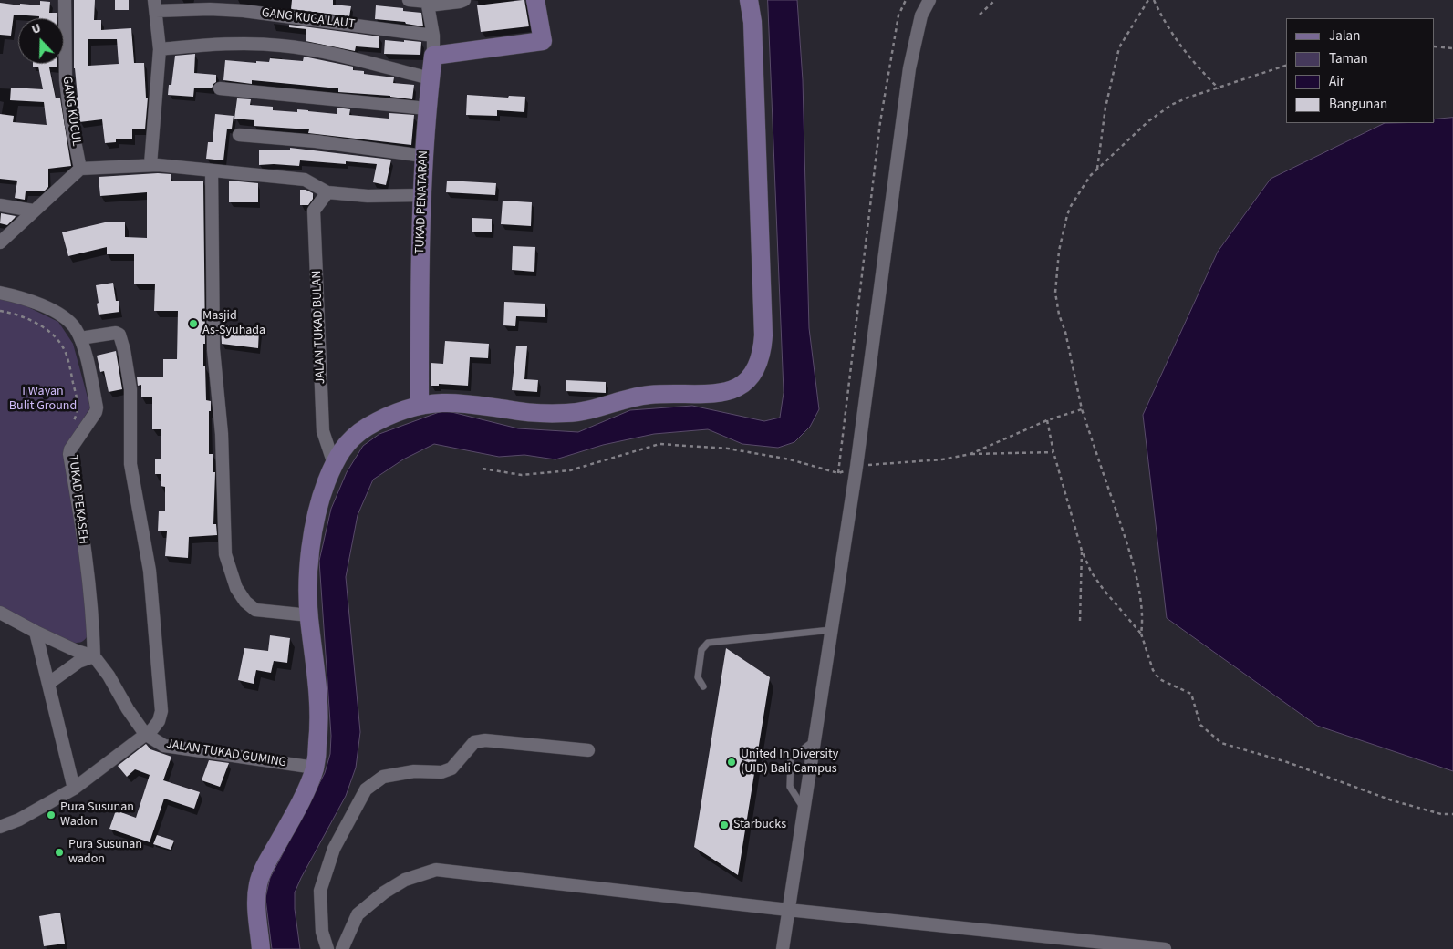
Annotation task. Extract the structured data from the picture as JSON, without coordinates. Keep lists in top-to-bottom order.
{
  "streets": {
    "street": [
      "GANG KUCA LAUT",
      "GANG KUCUL",
      "TUKAD PENATARAN",
      "JALAN TUKAD BULAN",
      "TUKAD PEKASEH",
      "JALAN TUKAD GUMING"
    ]
  },
  "crossings": [
    ["GANG KUCA LAUT", "TUKAD PENATARAN"],
    ["TUKAD PEKASEH", "JALAN TUKAD GUMING"]
  ],
  "parks": ["I Wayan Bulit Ground"],
  "places": [
    "Masjid As-Syuhada",
    "United In Diversity (UID) Bali Campus",
    "Pura Susunan Wadon",
    "Starbucks",
    "Pura Susunan wadon"
  ],
  "legend": [
    "Jalan",
    "Taman",
    "Air",
    "Bangunan"
  ],
  "north": "top"
}
